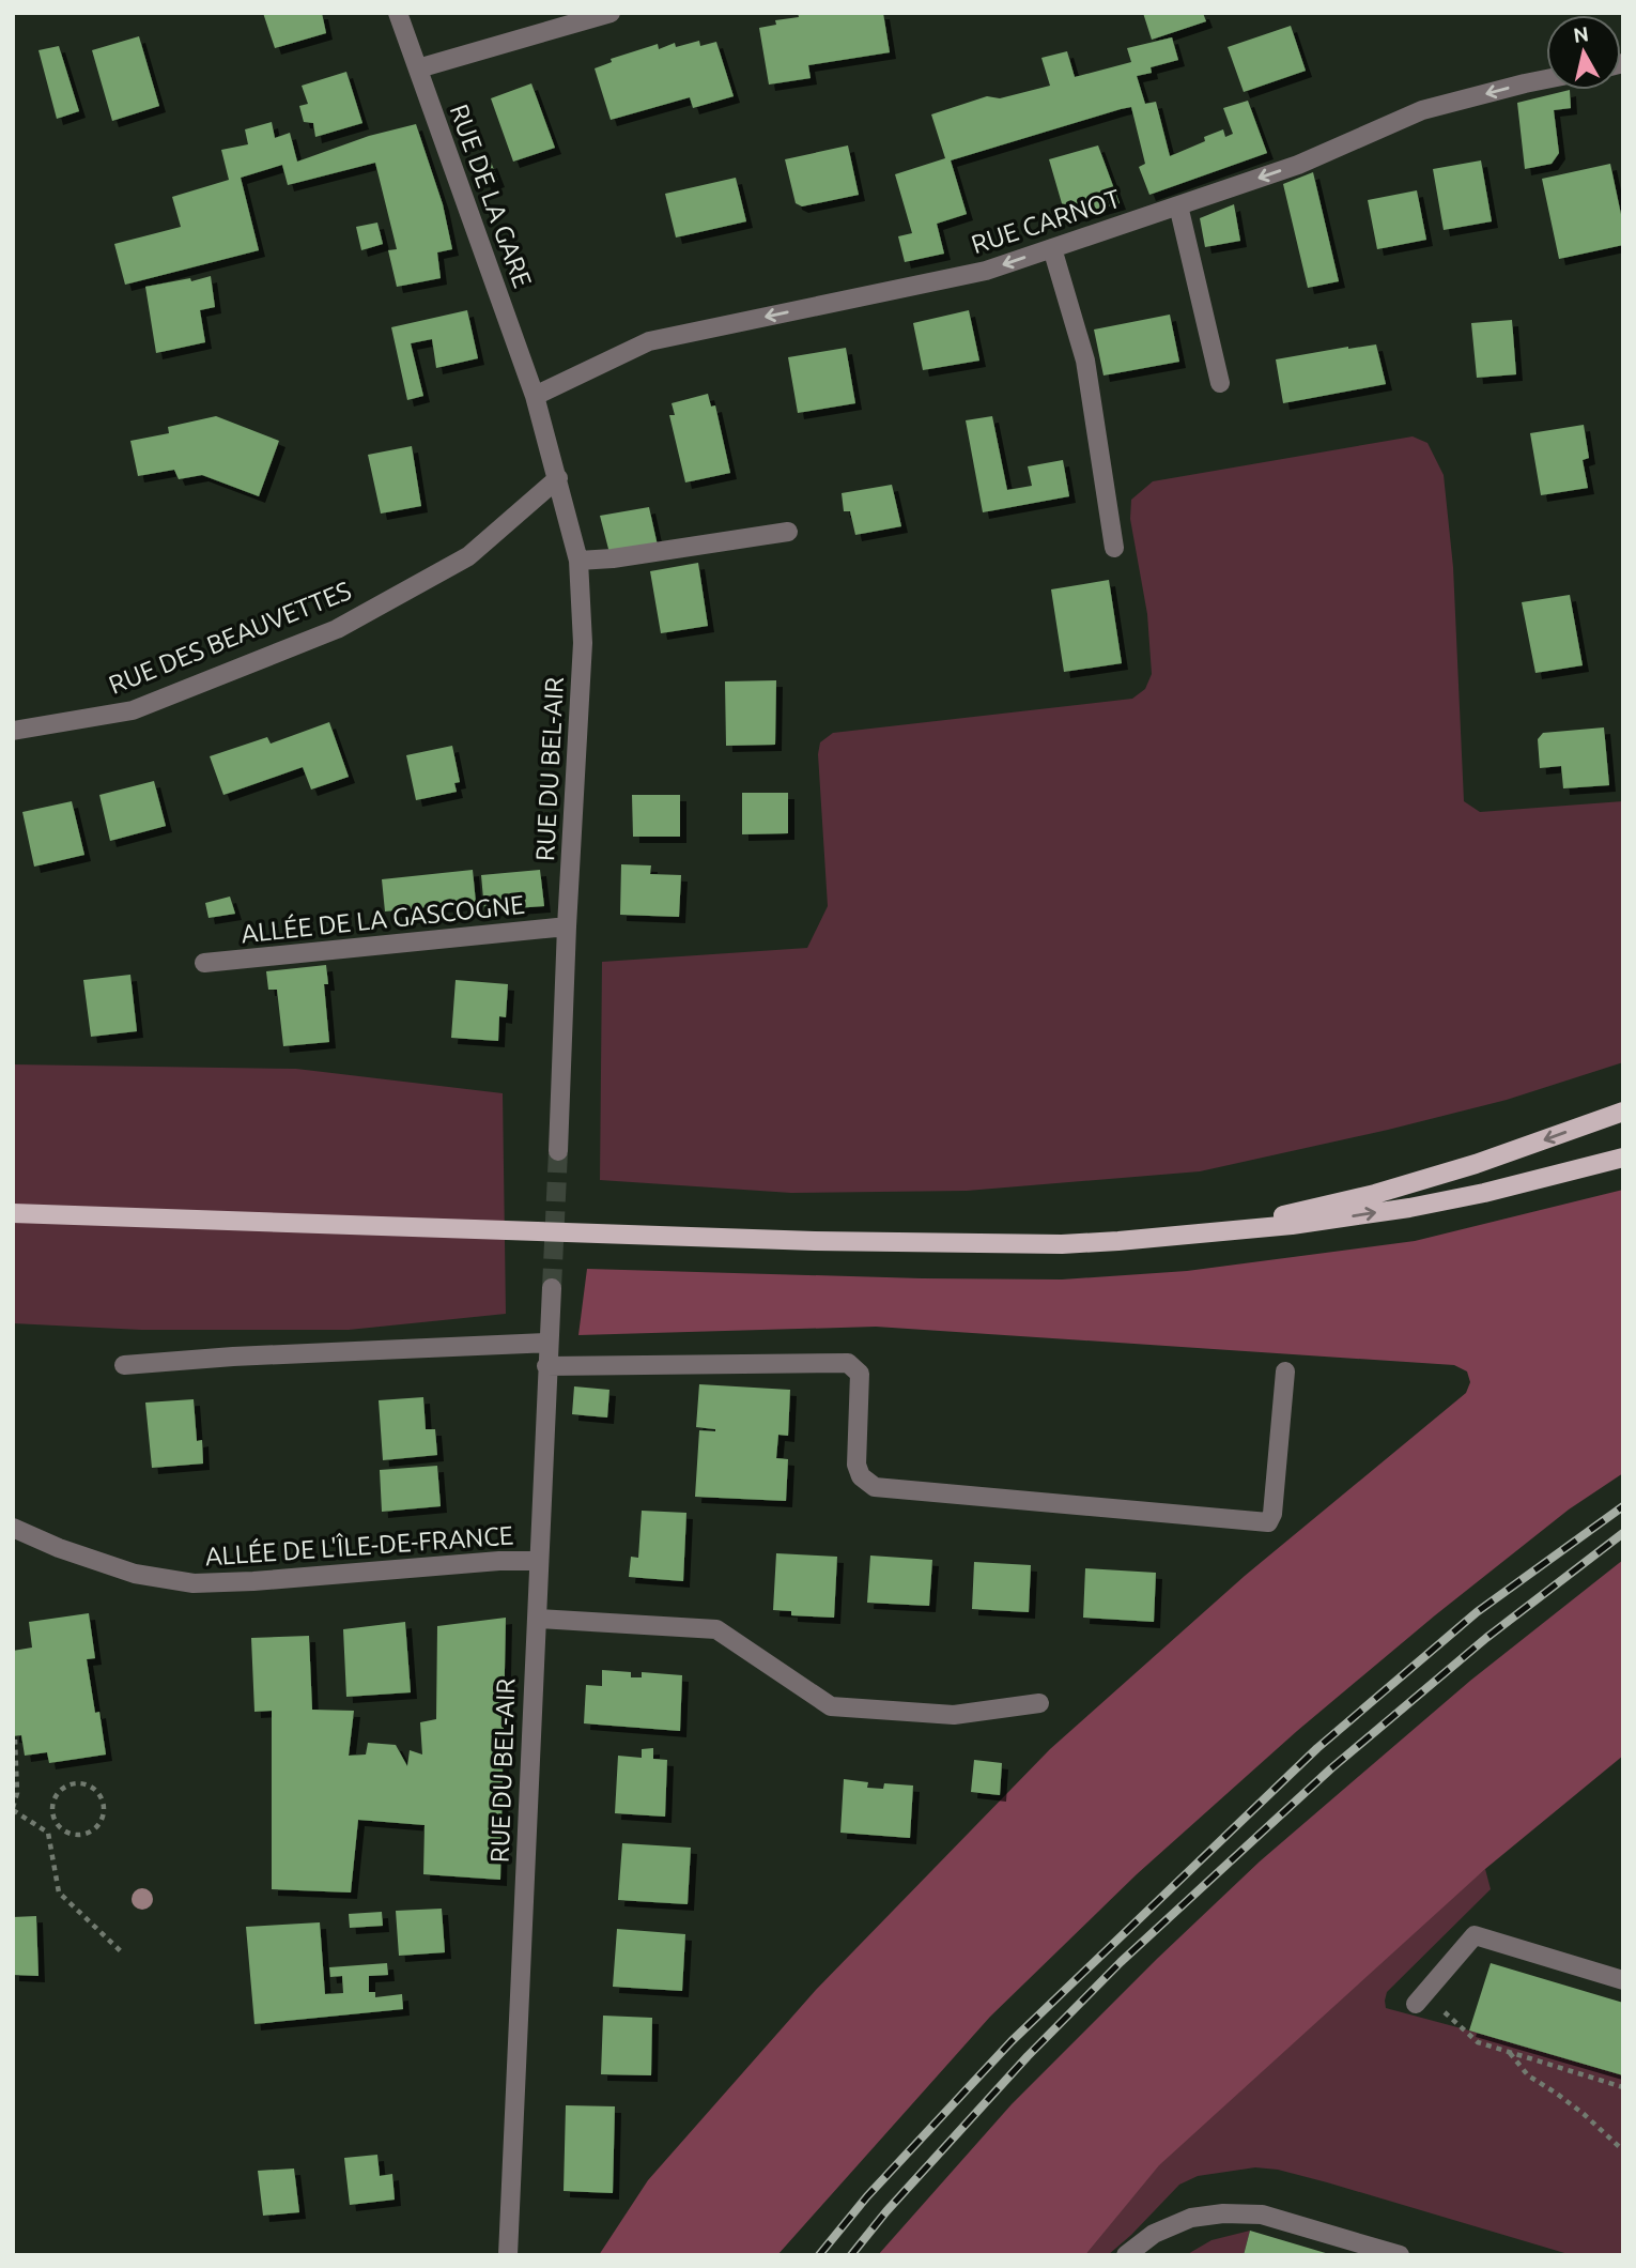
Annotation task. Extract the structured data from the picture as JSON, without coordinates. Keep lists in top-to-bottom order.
{
  "streets": {
    "street": [
      "RUE DE LA GARE",
      "RUE CARNOT",
      "RUE DES BEAUVETTES",
      "RUE DU BEL-AIR",
      "ALLÉE DE LA GASCOGNE",
      "ALLÉE DE L'ÎLE-DE-FRANCE"
    ]
  },
  "crossings": [
    ["RUE DE LA GARE", "RUE CARNOT"],
    ["RUE DE LA GARE", "RUE DU BEL-AIR"],
    ["RUE CARNOT", "RUE DU BEL-AIR"],
    ["RUE DES BEAUVETTES", "RUE DU BEL-AIR"],
    ["RUE DU BEL-AIR", "ALLÉE DE LA GASCOGNE"],
    ["RUE DU BEL-AIR", "ALLÉE DE L'ÎLE-DE-FRANCE"]
  ],
  "one_way": ["RUE CARNOT"],
  "north": "top"
}
